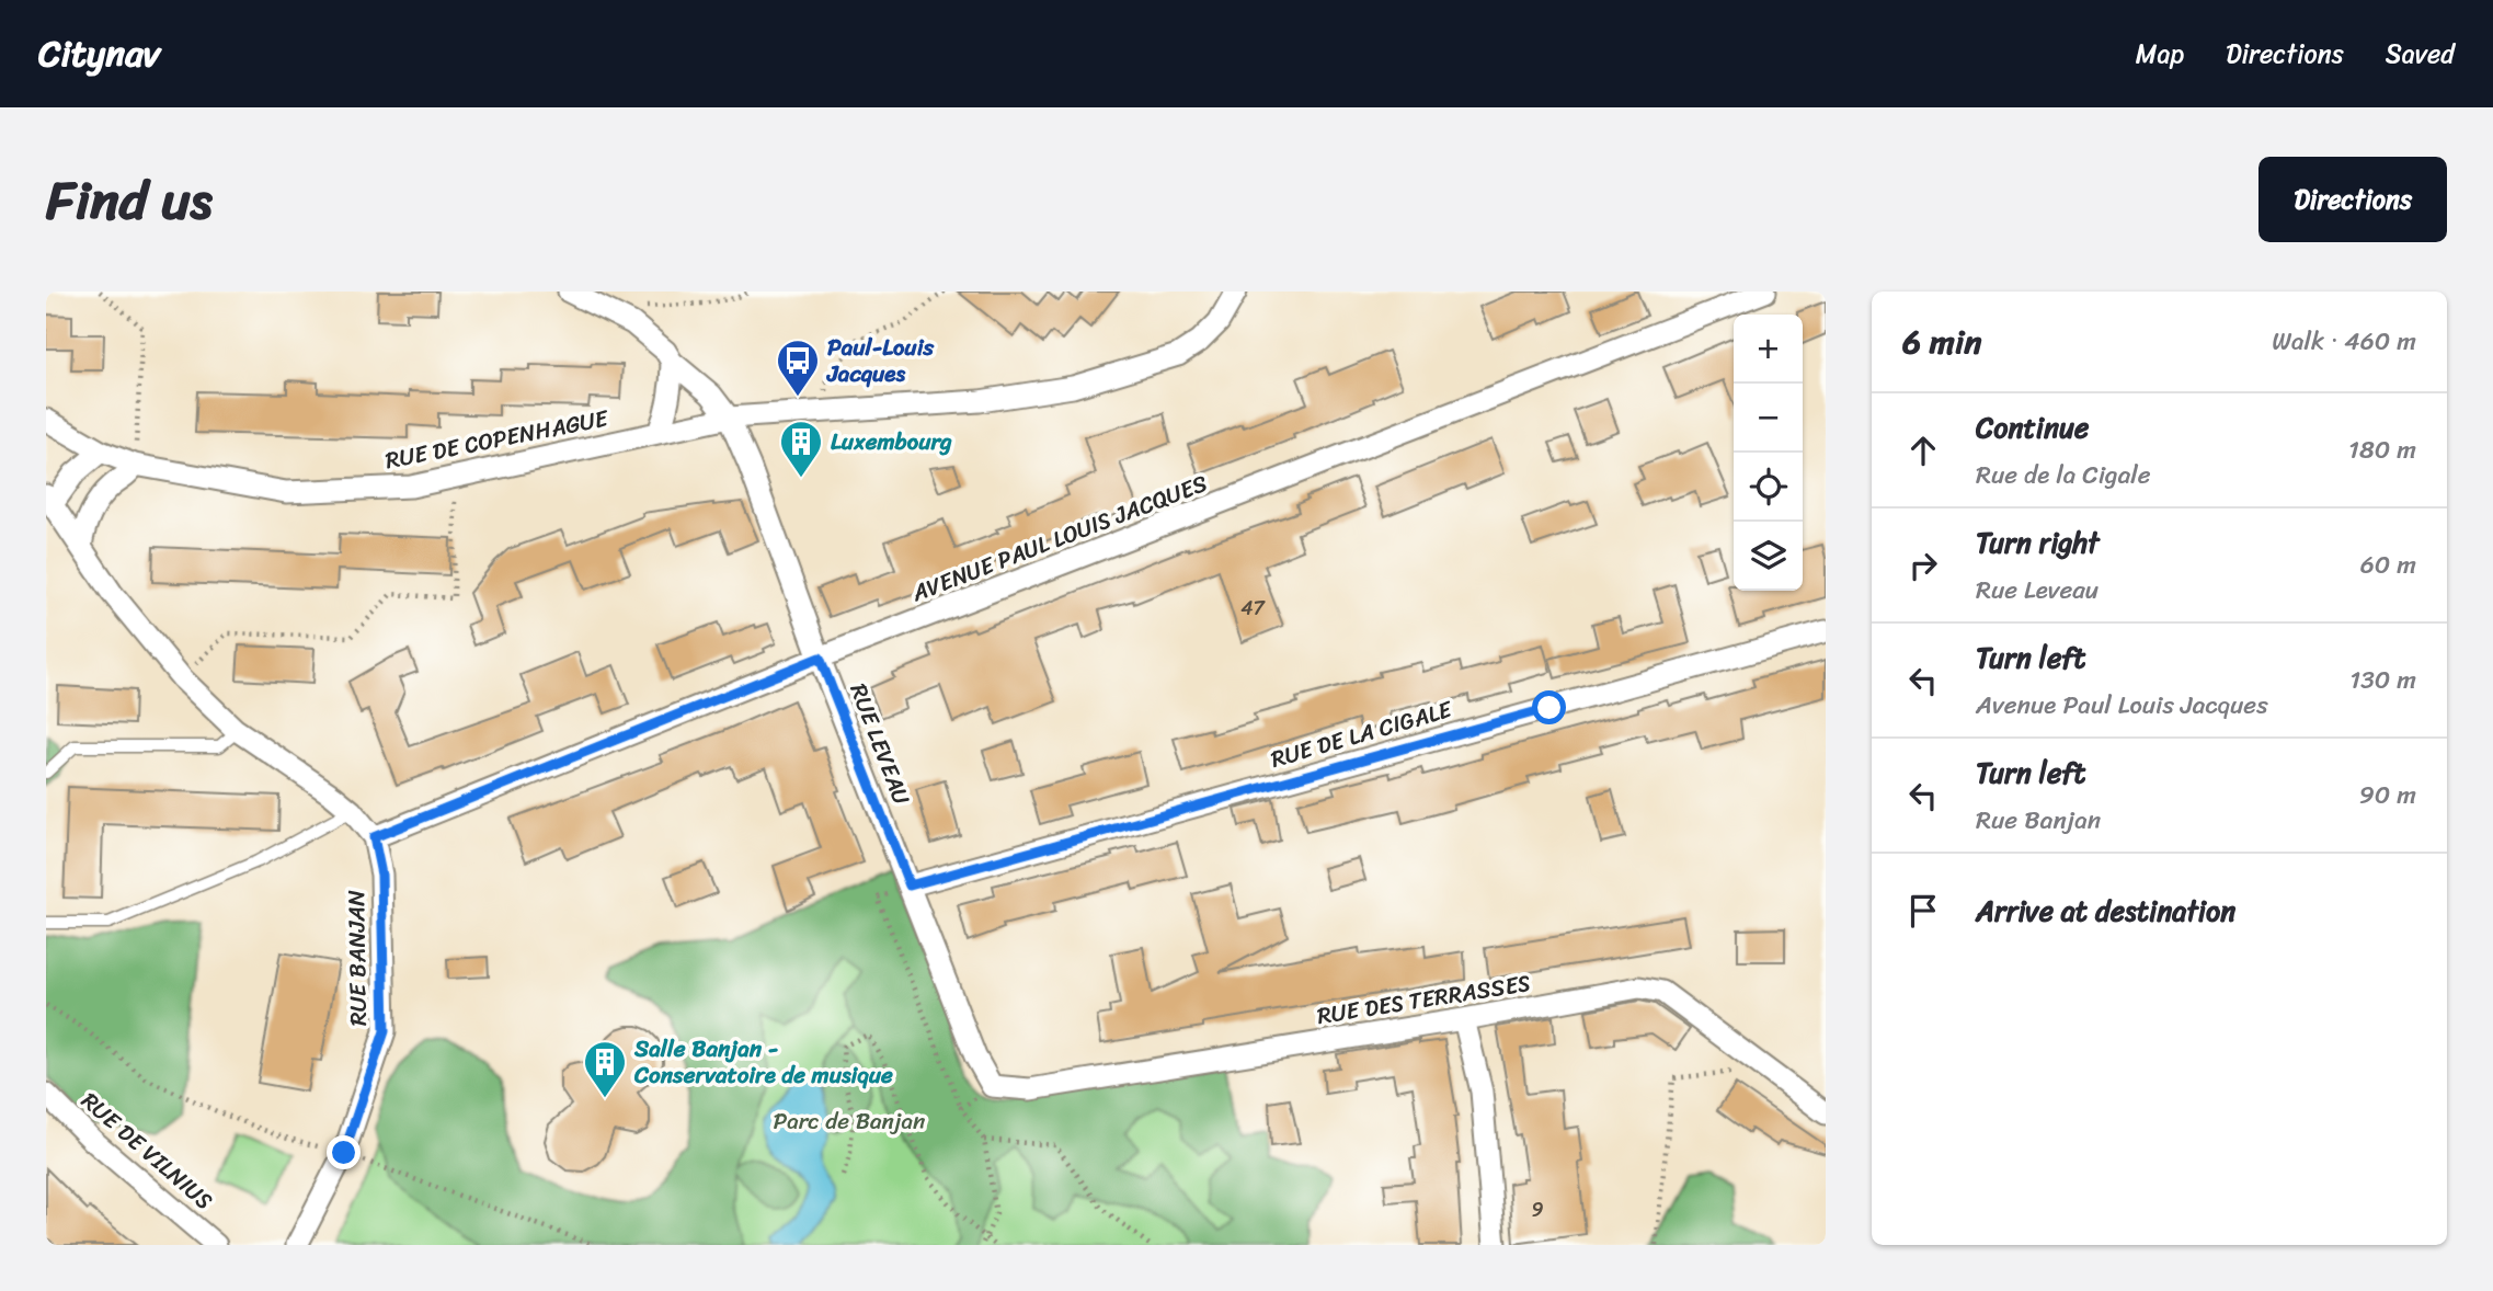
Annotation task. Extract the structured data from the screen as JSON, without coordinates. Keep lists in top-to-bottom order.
{
  "streets": {
    "street": [
      "RUE DE COPENHAGUE",
      "AVENUE PAUL LOUIS JACQUES",
      "RUE DE LA CIGALE",
      "RUE LEVEAU",
      "RUE BANJAN",
      "RUE DES TERRASSES",
      "RUE DE VILNIUS"
    ]
  },
  "crossings": [
    ["RUE DE COPENHAGUE", "RUE LEVEAU"],
    ["AVENUE PAUL LOUIS JACQUES", "RUE LEVEAU"],
    ["AVENUE PAUL LOUIS JACQUES", "RUE BANJAN"],
    ["RUE DE LA CIGALE", "RUE LEVEAU"],
    ["RUE LEVEAU", "RUE DES TERRASSES"]
  ],
  "parks": ["Parc de Banjan"],
  "places": {
    "bus stop": ["Paul-Louis Jacques"],
    "building": ["Luxembourg", "Salle Banjan - Conservatoire de musique"]
  },
  "house_numbers": ["47", "9"],
  "page": {
    "header": "Citynav",
    "nav": ["Map", "Directions", "Saved"],
    "title": "Find us",
    "buttons": "Directions",
    "heading": ["6 min", "Walk · 460 m"],
    "map_buttons": ["+", "−"],
    "list": [
      ["Continue", "Rue de la Cigale", "180 m"],
      ["Turn right", "Rue Leveau", "60 m"],
      ["Turn left", "Avenue Paul Louis Jacques", "130 m"],
      ["Turn left", "Rue Banjan", "90 m"],
      "Arrive at destination"
    ]
  }
}
